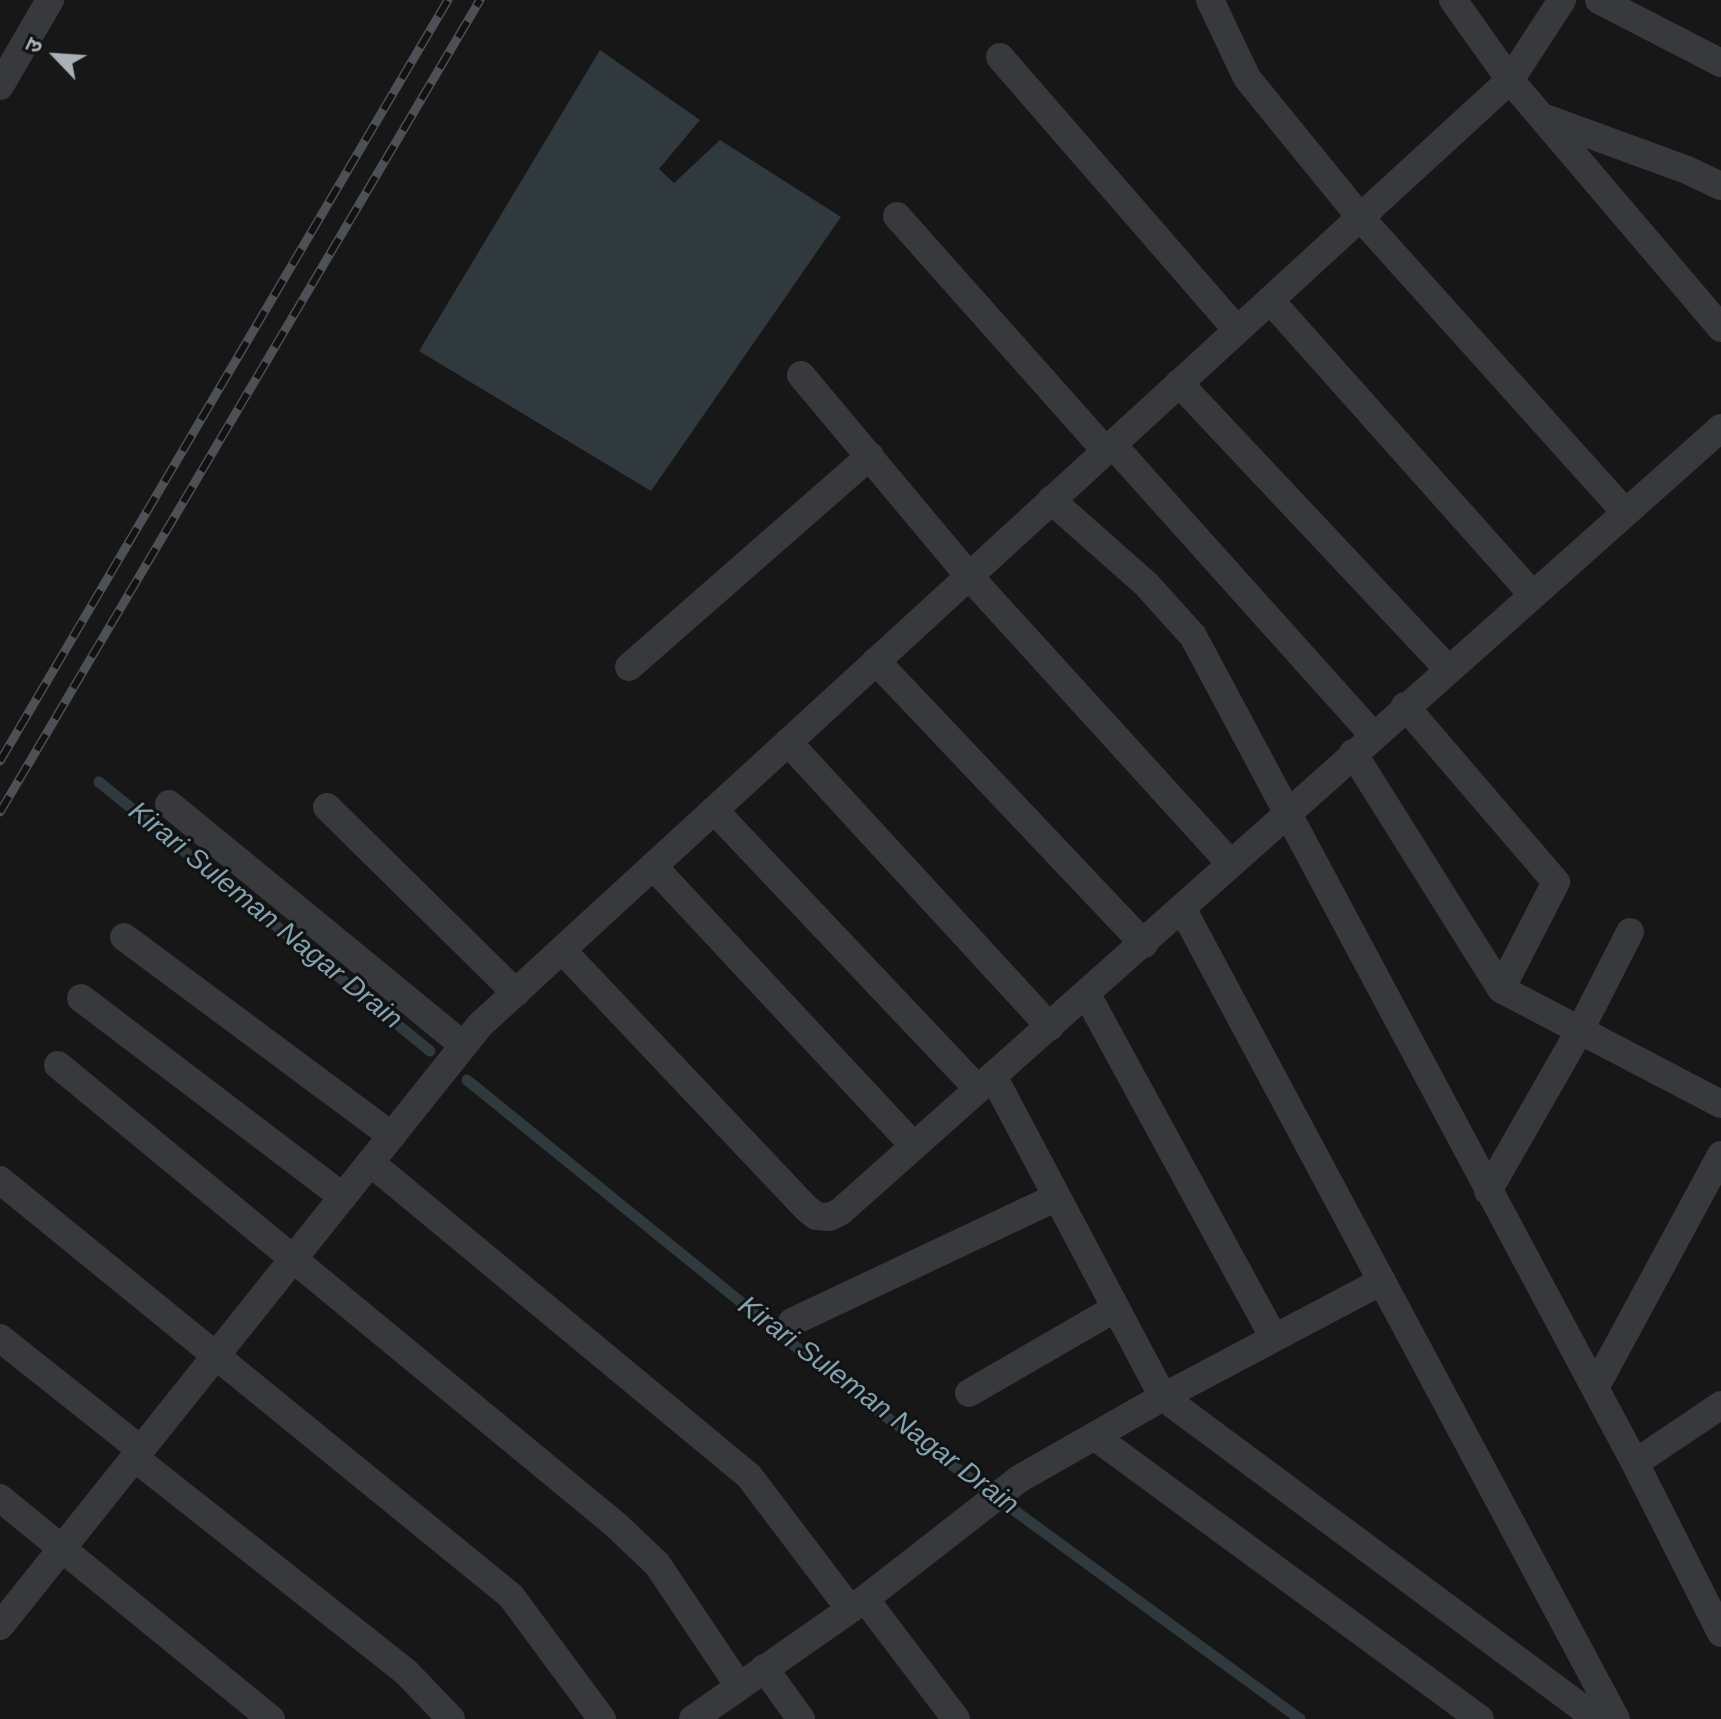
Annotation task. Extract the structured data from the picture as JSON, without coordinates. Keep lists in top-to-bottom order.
{
  "water": ["Kirari Suleman Nagar Drain"],
  "north": "top left"
}
